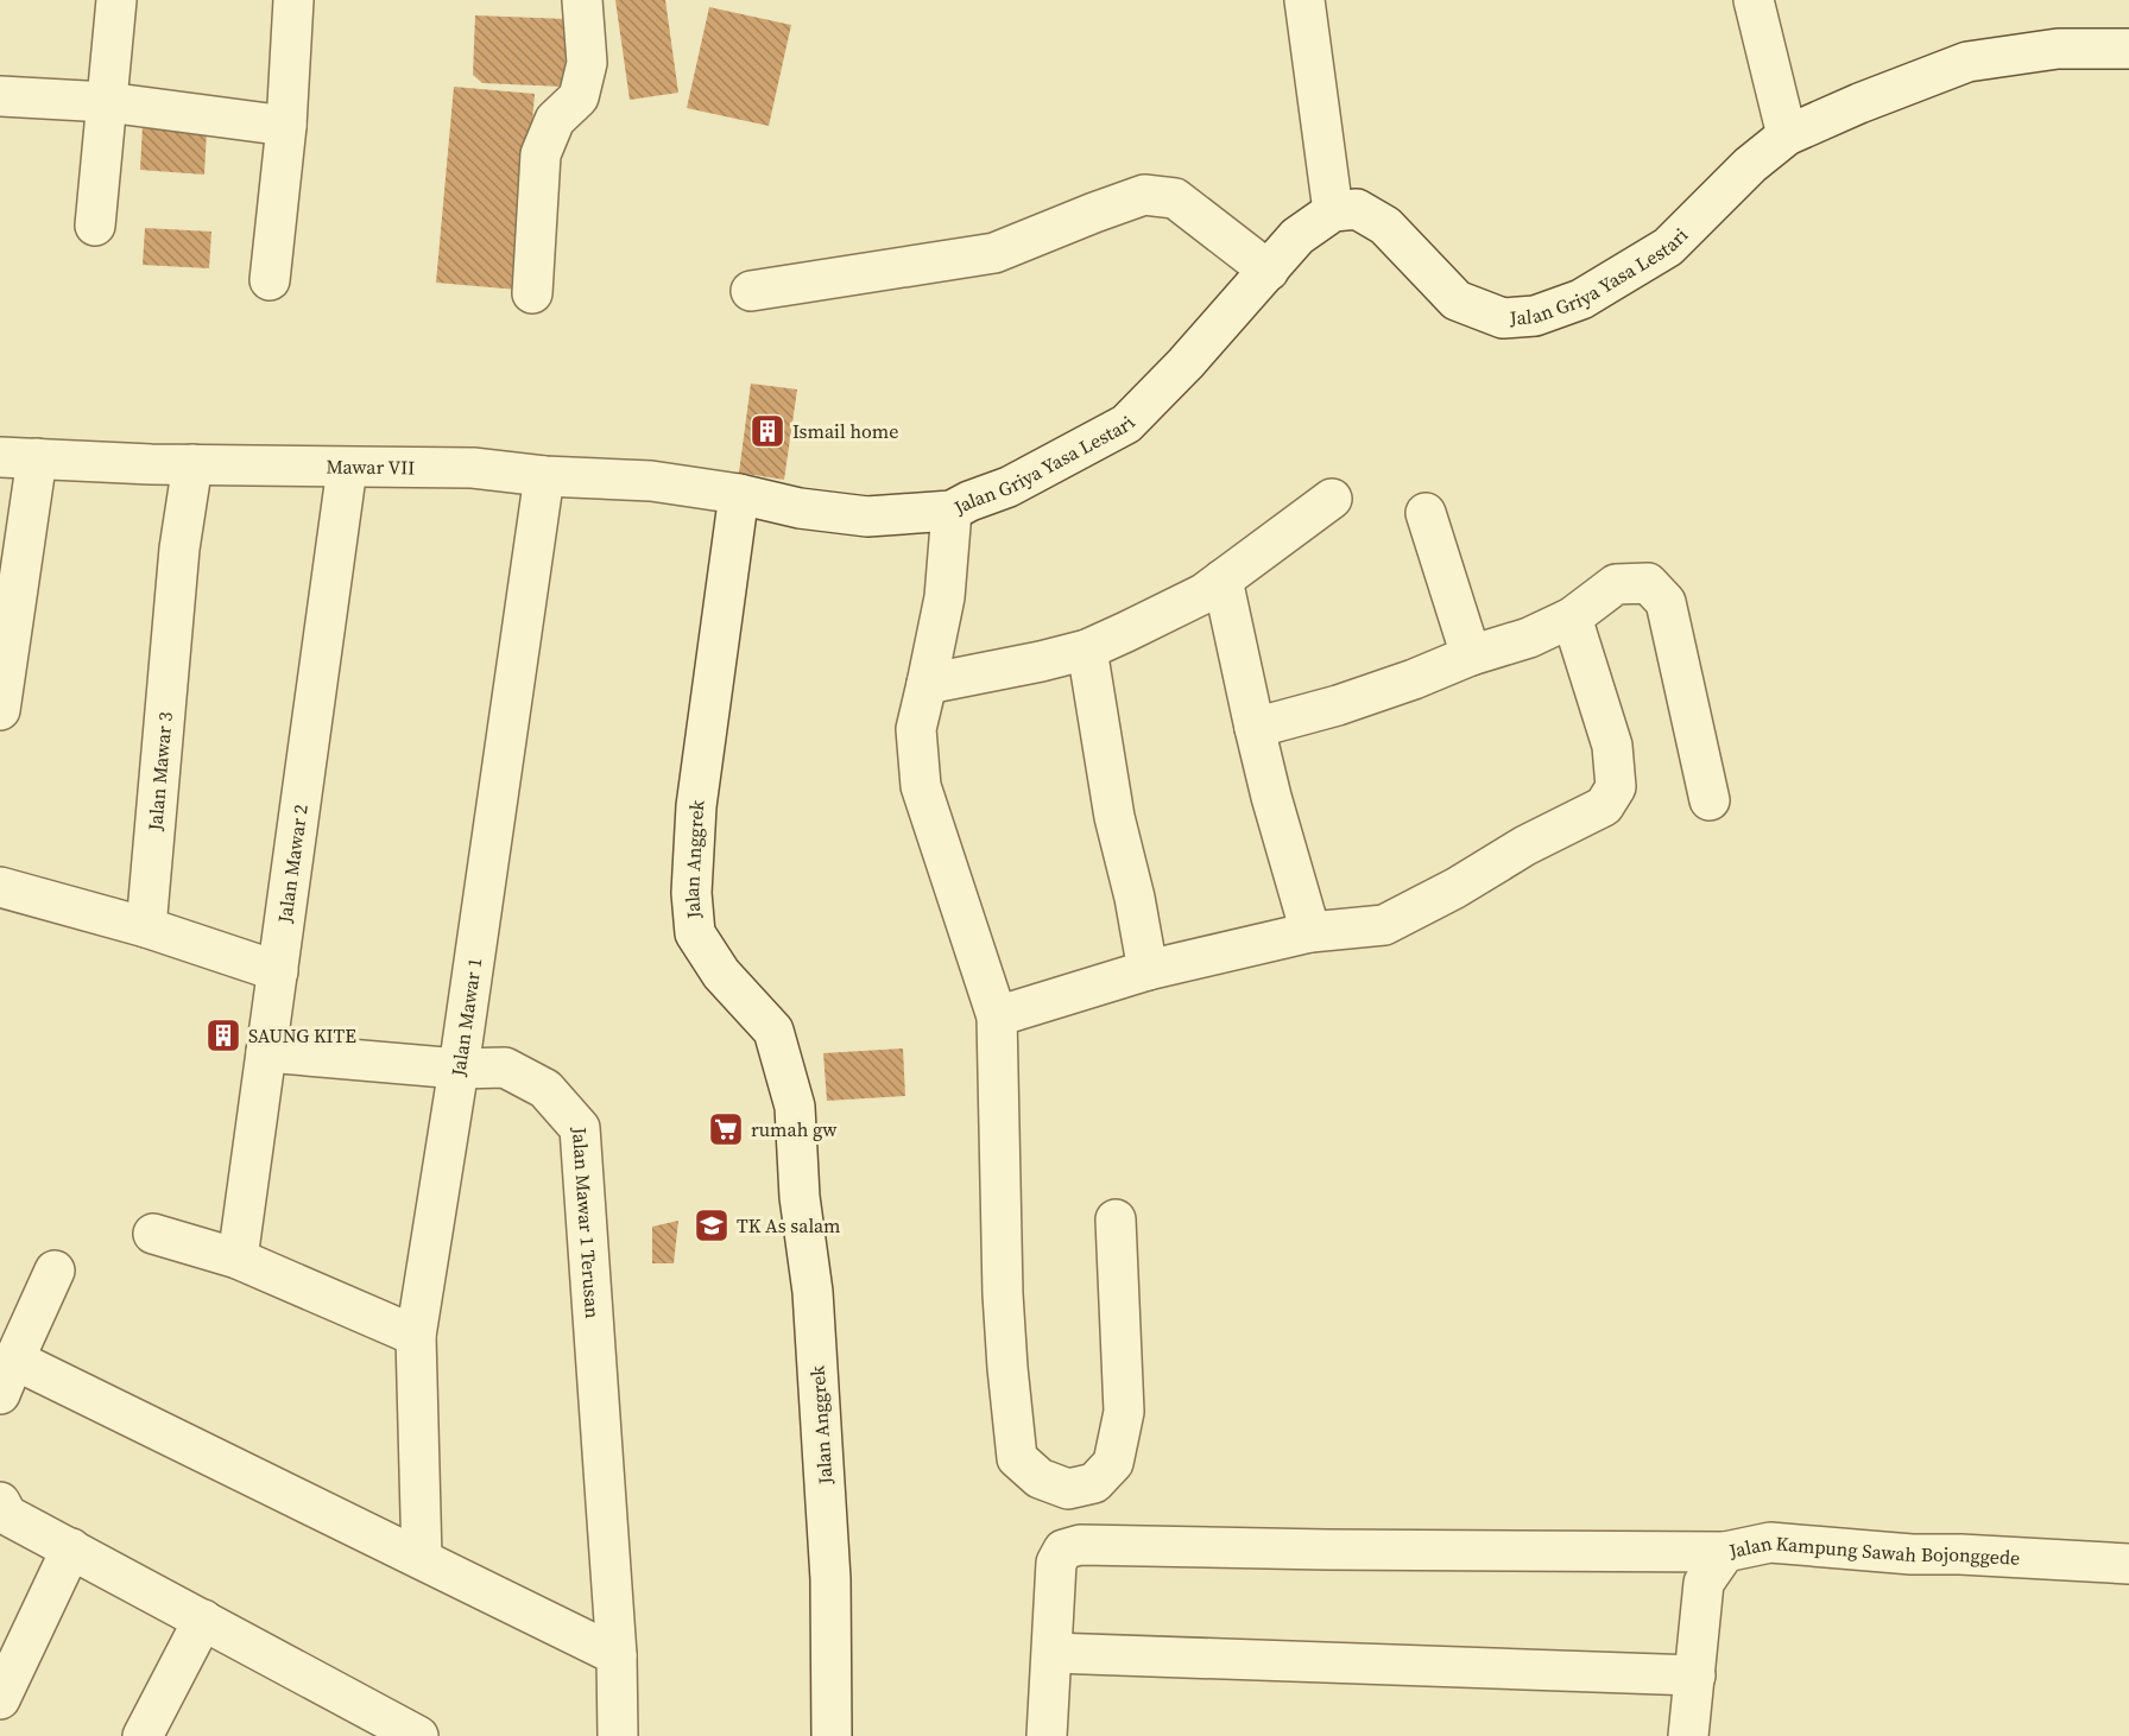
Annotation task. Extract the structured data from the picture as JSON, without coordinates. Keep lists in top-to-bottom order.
{
  "streets": {
    "street": [
      "Jalan Griya Yasa Lestari",
      "Mawar VII",
      "Jalan Mawar 3",
      "Jalan Anggrek",
      "Jalan Mawar 2",
      "Jalan Mawar 1",
      "Jalan Mawar 1 Terusan",
      "Jalan Kampung Sawah Bojonggede"
    ]
  },
  "crossings": [
    ["Jalan Griya Yasa Lestari", "Mawar VII"],
    ["Jalan Griya Yasa Lestari", "Jalan Anggrek"],
    ["Mawar VII", "Jalan Mawar 3"],
    ["Mawar VII", "Jalan Anggrek"],
    ["Mawar VII", "Jalan Mawar 2"],
    ["Mawar VII", "Jalan Mawar 1"],
    ["Jalan Mawar 2", "Jalan Mawar 1 Terusan"],
    ["Jalan Mawar 1", "Jalan Mawar 1 Terusan"]
  ],
  "places": {
    "building": ["Ismail home", "SAUNG KITE"],
    "supermarket": ["rumah gw"],
    "school or university": ["TK As salam"]
  }
}
